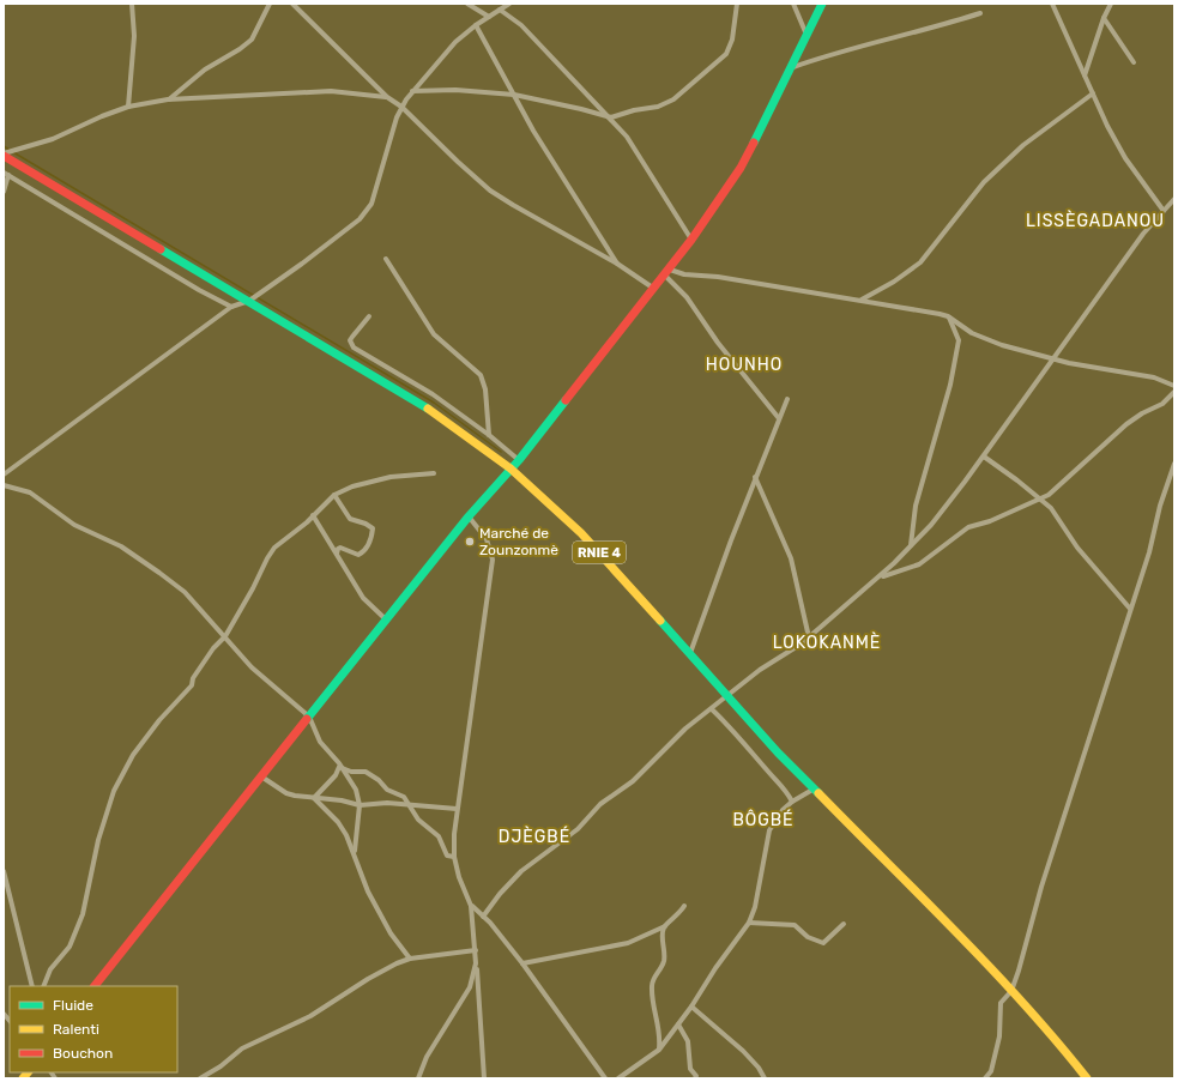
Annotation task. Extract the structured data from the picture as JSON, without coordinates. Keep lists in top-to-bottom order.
{
  "streets": {
    "main road": ["RNIE 4"]
  },
  "districts": [
    "LISSÈGADANOU",
    "HOUNHO",
    "LOKOKANMÈ",
    "BÔGBÉ",
    "DJÈGBÉ"
  ],
  "places": ["Marché de Zounzonmè"],
  "legend": ["Fluide", "Ralenti", "Bouchon"]
}
